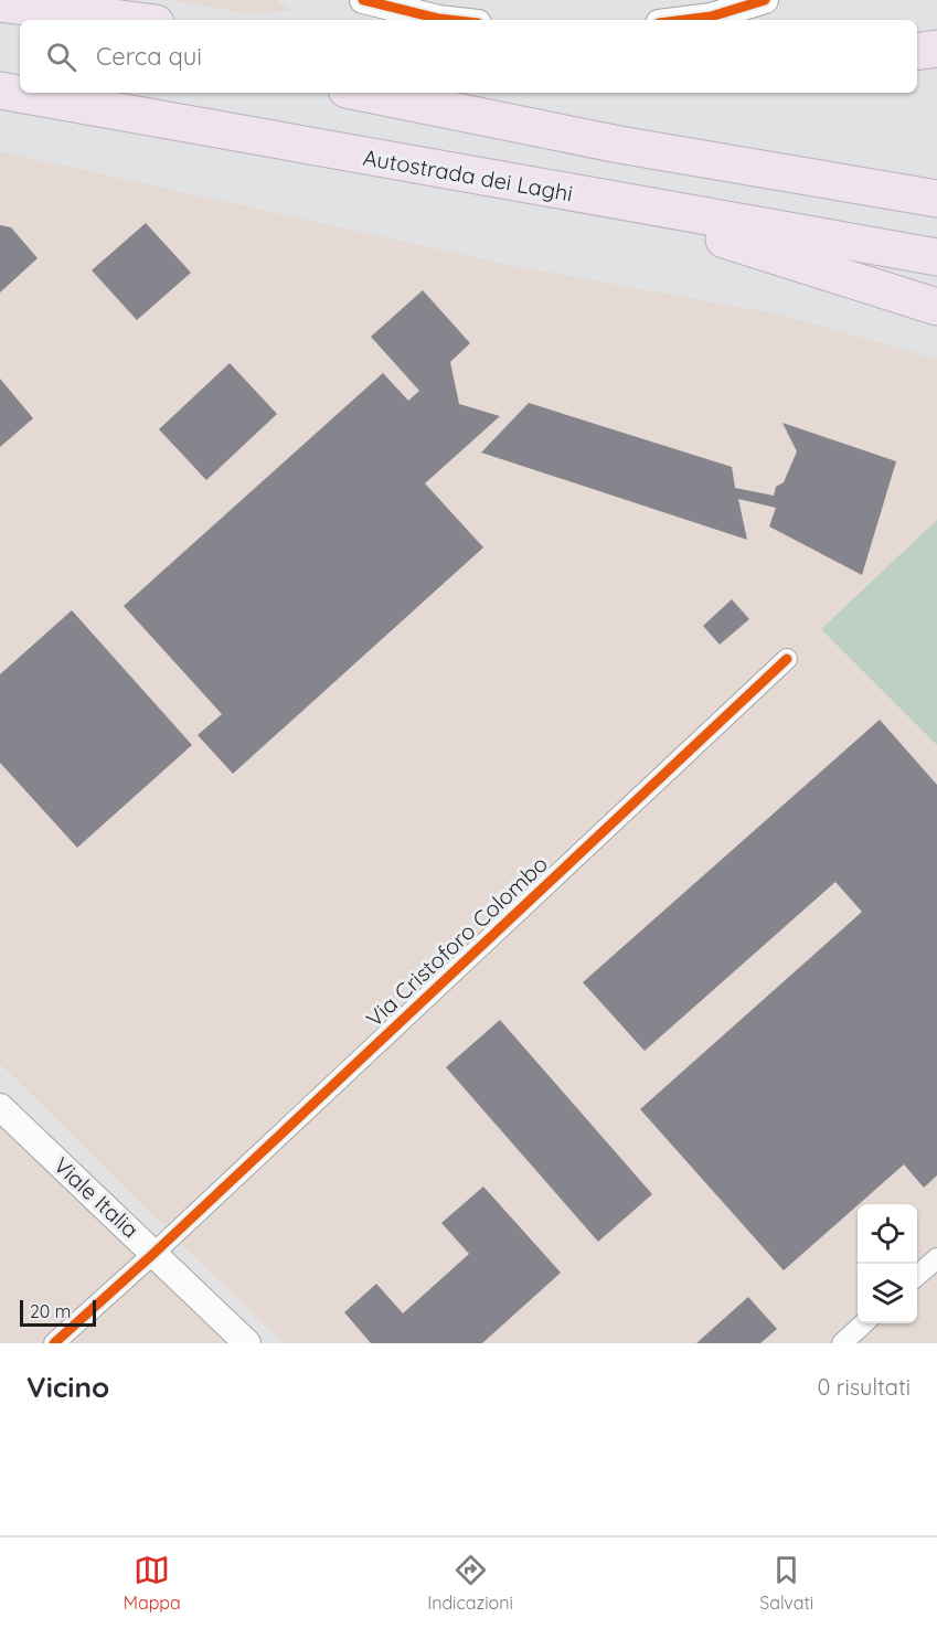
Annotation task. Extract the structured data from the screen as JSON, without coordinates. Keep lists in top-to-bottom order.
{
  "streets": {
    "highway": ["Autostrada dei Laghi"],
    "street": ["Via Cristoforo Colombo", "Viale Italia"]
  },
  "crossings": [
    ["Via Cristoforo Colombo", "Viale Italia"]
  ],
  "scale_bar": "20 m",
  "page": {
    "search": "Cerca qui",
    "scale": "20 m",
    "heading": ["Vicino", "0 risultati"],
    "nav": ["Mappa", "Indicazioni", "Salvati"]
  }
}
